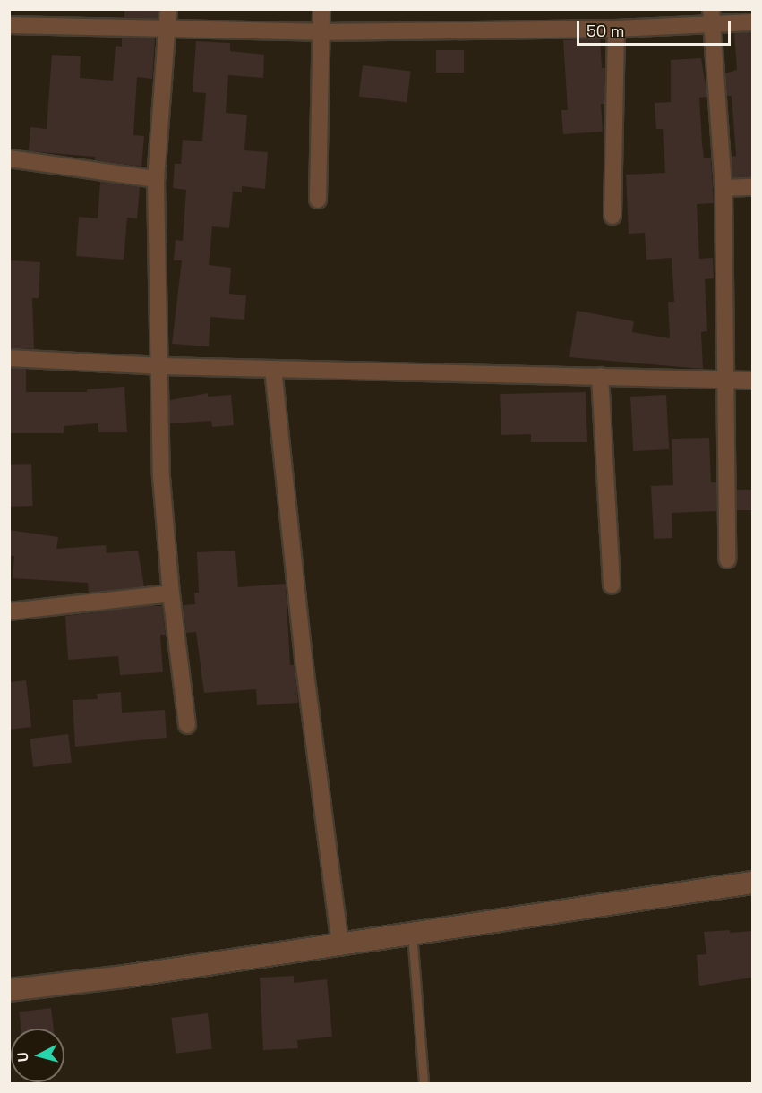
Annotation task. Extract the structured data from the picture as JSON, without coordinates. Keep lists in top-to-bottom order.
{
  "scale_bar": "50 m",
  "north": "left"
}
